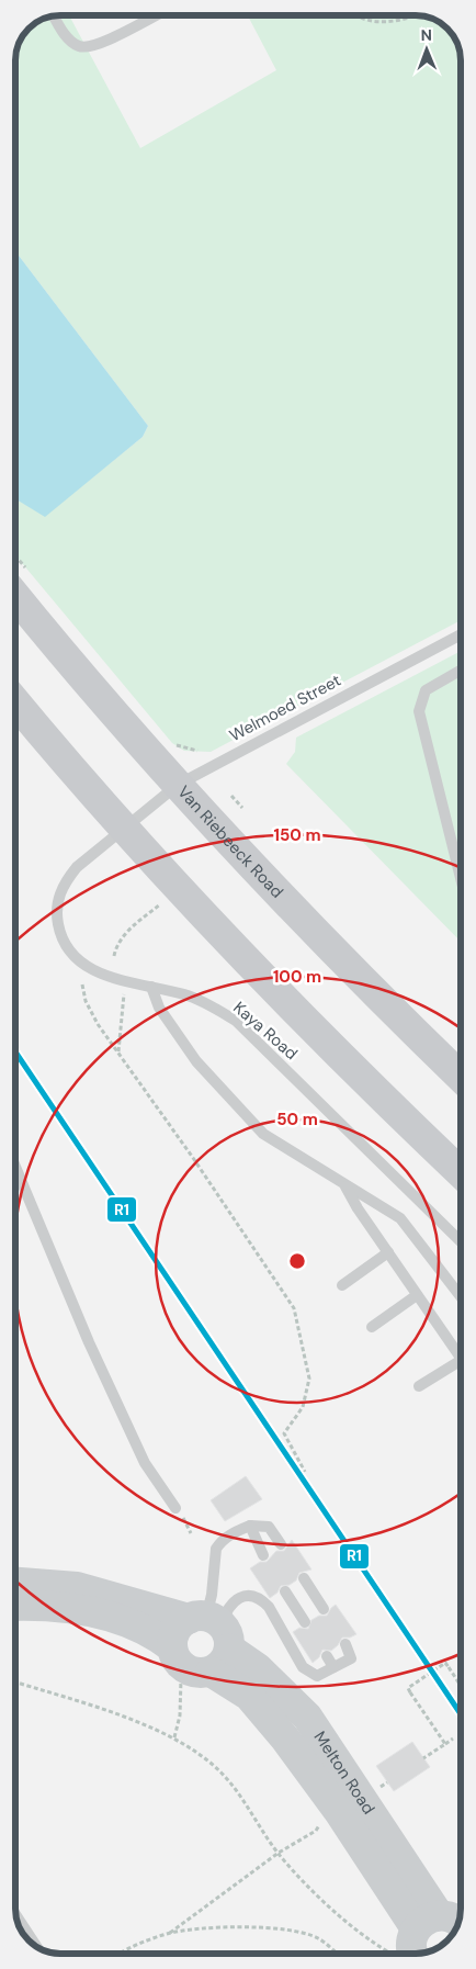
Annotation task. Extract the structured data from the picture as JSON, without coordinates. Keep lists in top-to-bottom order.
{
  "streets": {
    "main road": ["Van Riebeeck Road"],
    "street": ["Melton Road"],
    "lane": ["Welmoed Street", "Kaya Road"]
  },
  "crossings": [
    ["Welmoed Street", "Van Riebeeck Road"],
    ["Welmoed Street", "Kaya Road"]
  ],
  "lines": ["transit line R1"],
  "north": "top",
  "rings": ["150 m", "100 m", "50 m"]
}
